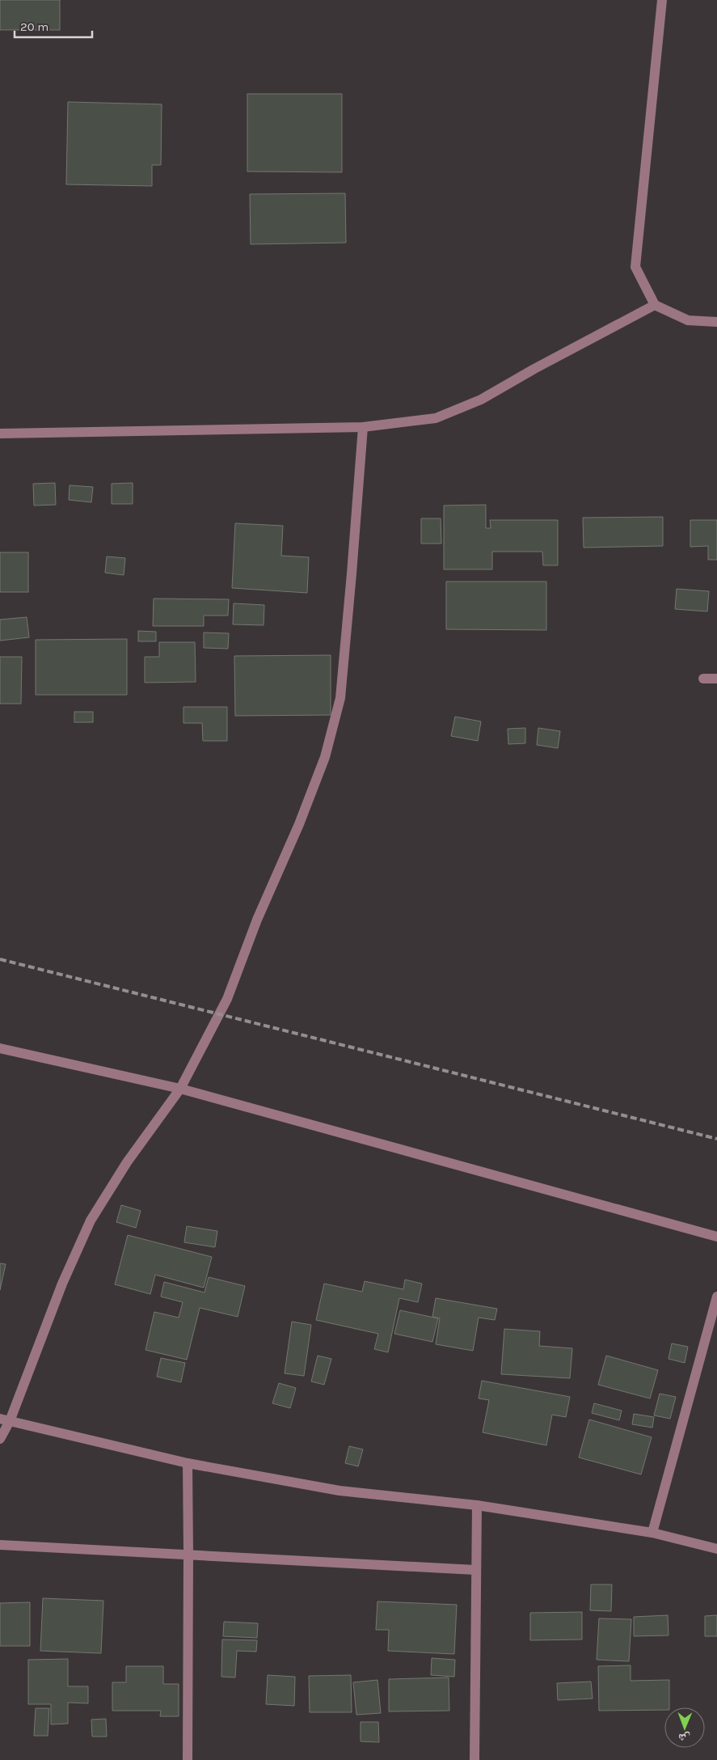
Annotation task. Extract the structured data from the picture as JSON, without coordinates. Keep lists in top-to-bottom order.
{
  "scale_bar": "20 m",
  "north": "bottom"
}
